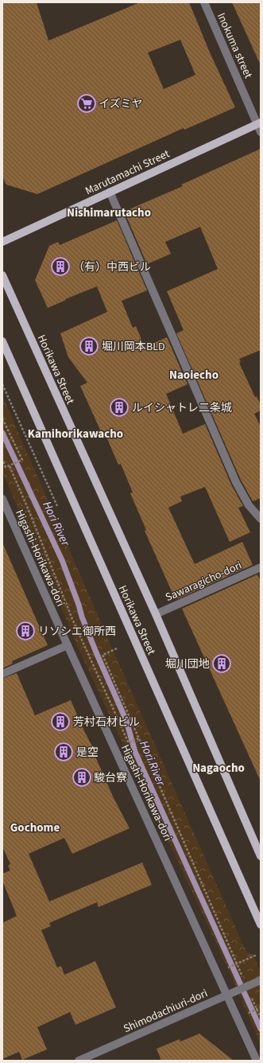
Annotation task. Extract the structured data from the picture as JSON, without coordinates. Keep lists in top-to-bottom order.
{
  "streets": {
    "main road": ["Marutamachi Street", "Horikawa Street"],
    "street": [
      "Inokuma street",
      "Higashi-Horikawa-dori",
      "Sawaragicho-dori",
      "Shimodachiuri-dori"
    ]
  },
  "crossings": [
    ["Inokuma street", "Marutamachi Street"],
    ["Horikawa Street", "Sawaragicho-dori"],
    ["Higashi-Horikawa-dori", "Shimodachiuri-dori"]
  ],
  "districts": [
    "Nishimarutacho",
    "Naoiecho",
    "Kamihorikawacho",
    "Nagaocho",
    "Gochome"
  ],
  "water": ["Hori River"],
  "places": {
    "supermarket": ["イズミヤ"],
    "building": [
      "（有）中西ビル",
      "堀川岡本BLD",
      "ルイシャトレ二条城",
      "リソシエ御所西",
      "堀川団地",
      "芳村石材ビル",
      "是空",
      "駿台寮"
    ]
  }
}
